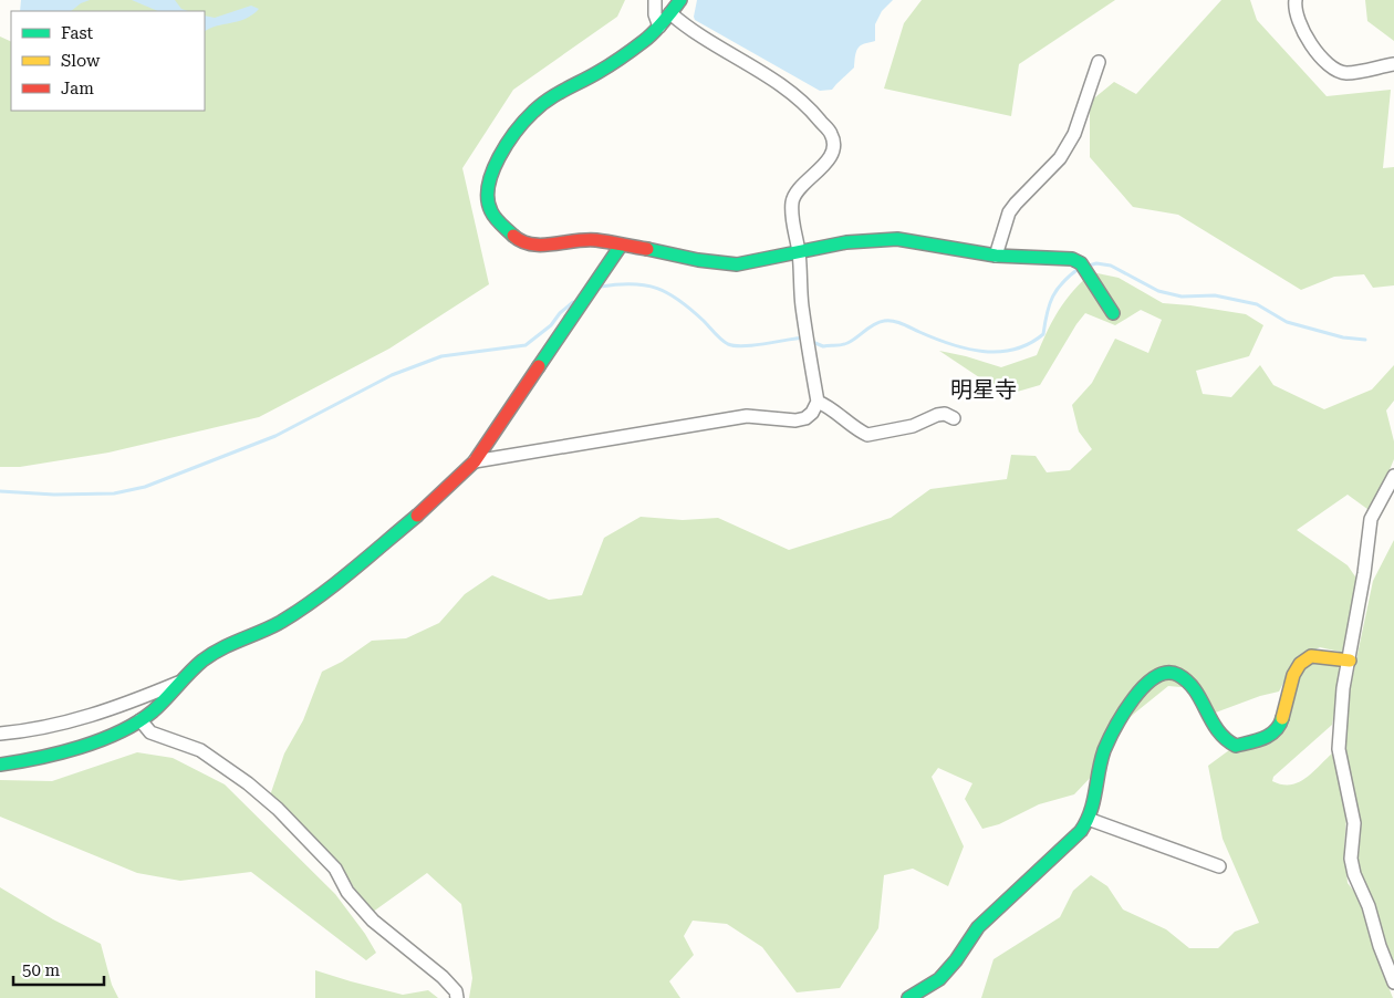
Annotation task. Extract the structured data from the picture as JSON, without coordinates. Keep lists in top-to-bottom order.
{
  "districts": ["明星寺"],
  "legend": ["Fast", "Slow", "Jam"],
  "scale_bar": "50 m"
}
